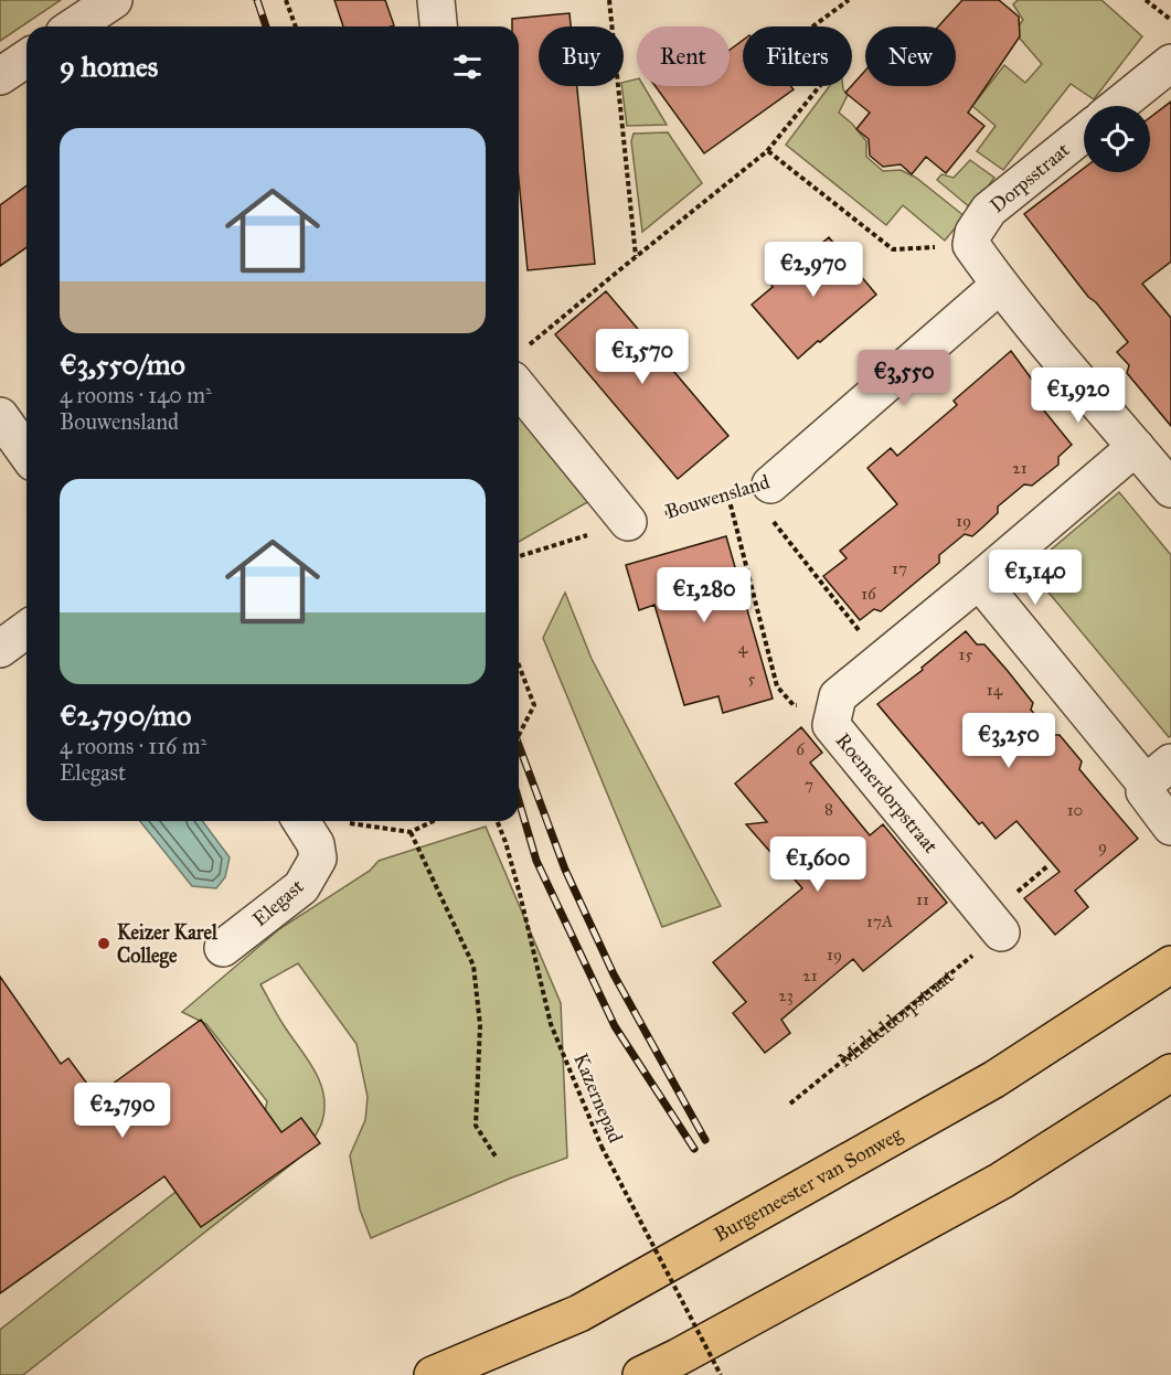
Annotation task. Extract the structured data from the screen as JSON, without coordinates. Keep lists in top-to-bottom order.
{
  "streets": {
    "highway": ["Burgemeester van Sonweg"],
    "street": [
      "Dorpsstraat",
      "Bouwensland",
      "Roemerdorpstraat",
      "Elegast"
    ],
    "path": ["Middeldorpstraat", "Kazernepad"]
  },
  "crossings": [
    ["Roemerdorpstraat", "Middeldorpstraat"]
  ],
  "places": ["Keizer Karel College"],
  "house_numbers": [
    "21",
    "19",
    "17",
    "16",
    "4",
    "15",
    "5",
    "14",
    "6",
    "7",
    "8",
    "10",
    "9",
    "11",
    "17A",
    "19",
    "21",
    "23"
  ],
  "page": {
    "chip": [
      "Buy",
      "Rent",
      "Filters",
      "New"
    ],
    "heading": "9 homes",
    "list": [
      {
        "name": "€3,550/mo",
        "note": "4 rooms · 140 m² · Bouwensland"
      },
      {
        "name": "€2,790/mo",
        "note": "4 rooms · 116 m² · Elegast"
      }
    ],
    "price": [
      "€2,970",
      "€1,570",
      "€3,550",
      "€1,920",
      "€1,140",
      "€1,280",
      "€3,250",
      "€1,600",
      "€2,790"
    ]
  }
}
